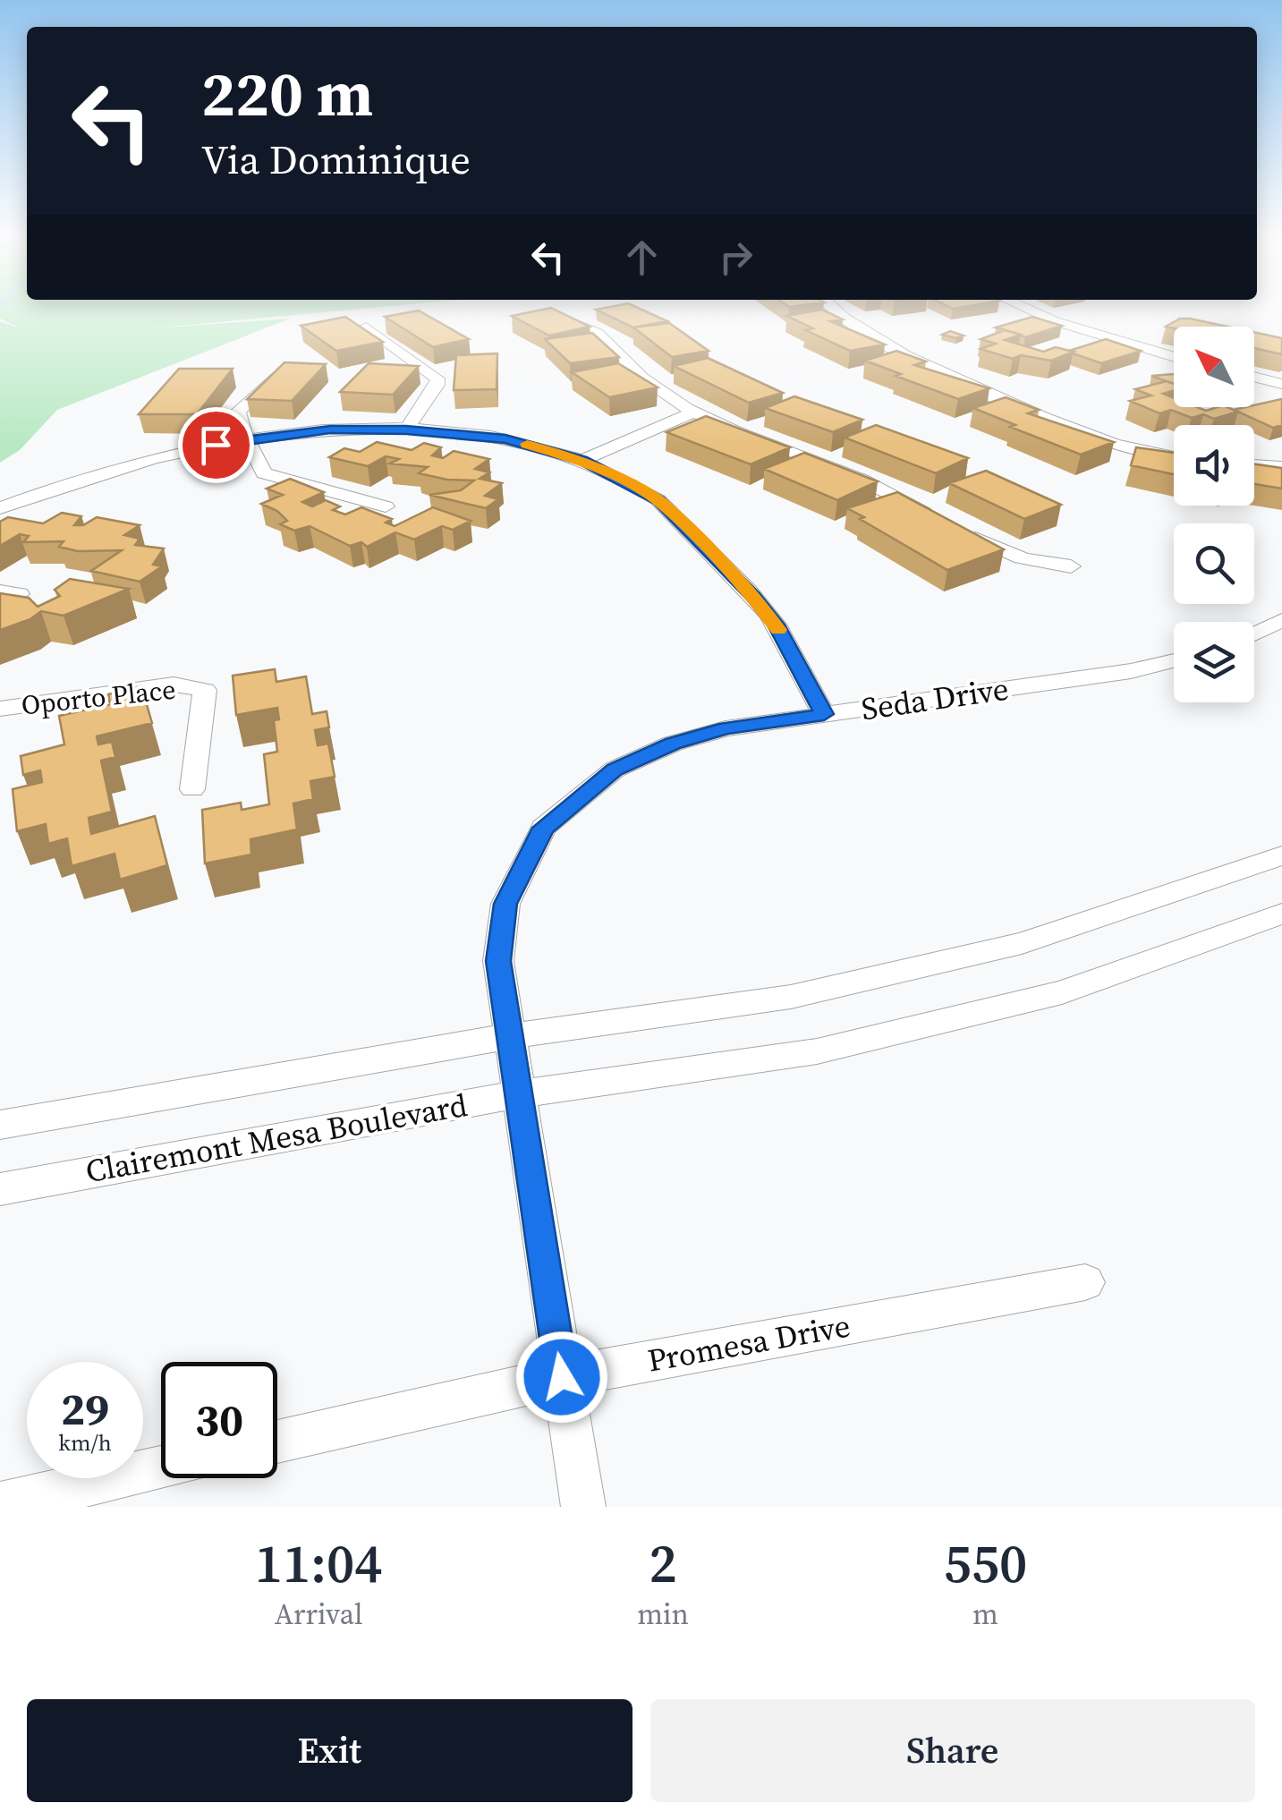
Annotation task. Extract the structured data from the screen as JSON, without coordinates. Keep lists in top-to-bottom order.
{
  "streets": {
    "street": [
      "Oporto Place",
      "Seda Drive",
      "Clairemont Mesa Boulevard",
      "Promesa Drive"
    ]
  },
  "crossings": [
    ["Seda Drive", "Clairemont Mesa Boulevard"],
    ["Seda Drive", "Promesa Drive"]
  ],
  "north": "top left",
  "page": {
    "turn": ["220 m", "Via Dominique"],
    "speed": "29 km/h",
    "limit": "30",
    "eta": [
      "11:04",
      "Arrival",
      "2",
      "min",
      "550",
      "m"
    ],
    "buttons": ["Exit", "Share"]
  }
}
